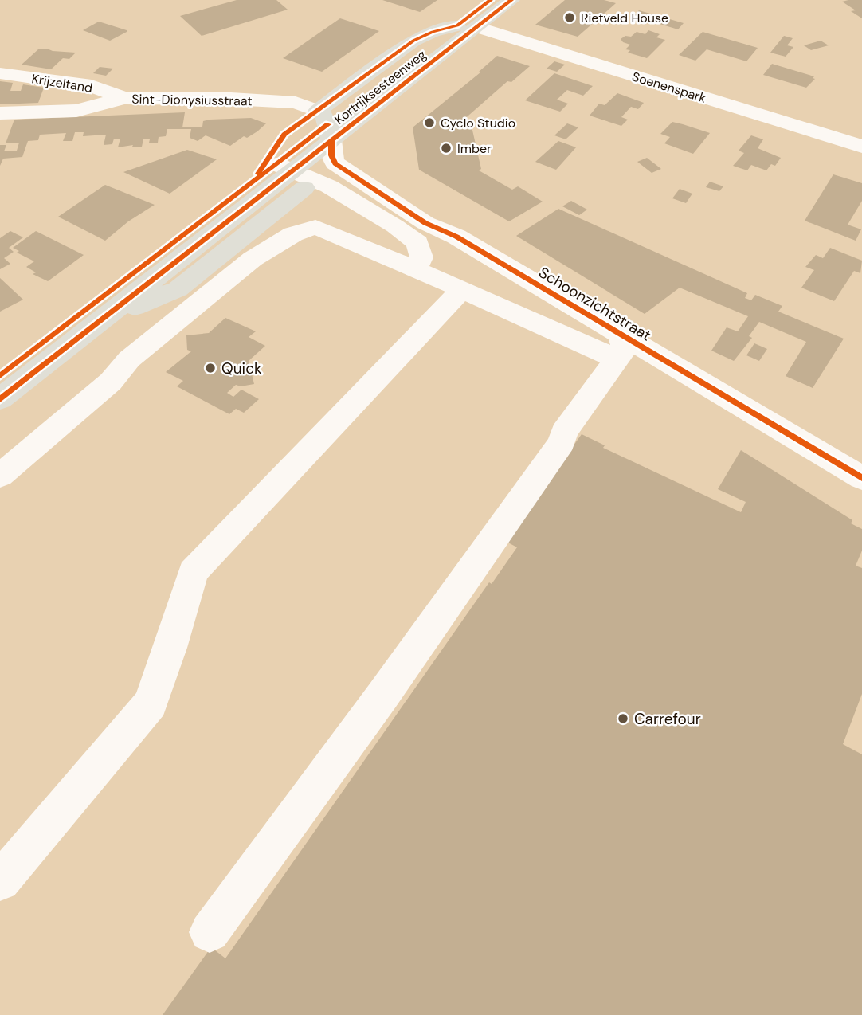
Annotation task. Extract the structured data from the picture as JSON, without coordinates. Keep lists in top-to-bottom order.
{
  "streets": {
    "main road": ["Kortrijksesteenweg"],
    "street": [
      "Krijzeltand",
      "Soenenspark",
      "Sint-Dionysiusstraat",
      "Schoonzichtstraat"
    ]
  },
  "crossings": [
    ["Krijzeltand", "Sint-Dionysiusstraat"],
    ["Kortrijksesteenweg", "Soenenspark"],
    ["Kortrijksesteenweg", "Sint-Dionysiusstraat"]
  ],
  "places": [
    "Rietveld House",
    "Cyclo Studio",
    "Imber",
    "Quick",
    "Carrefour"
  ]
}
